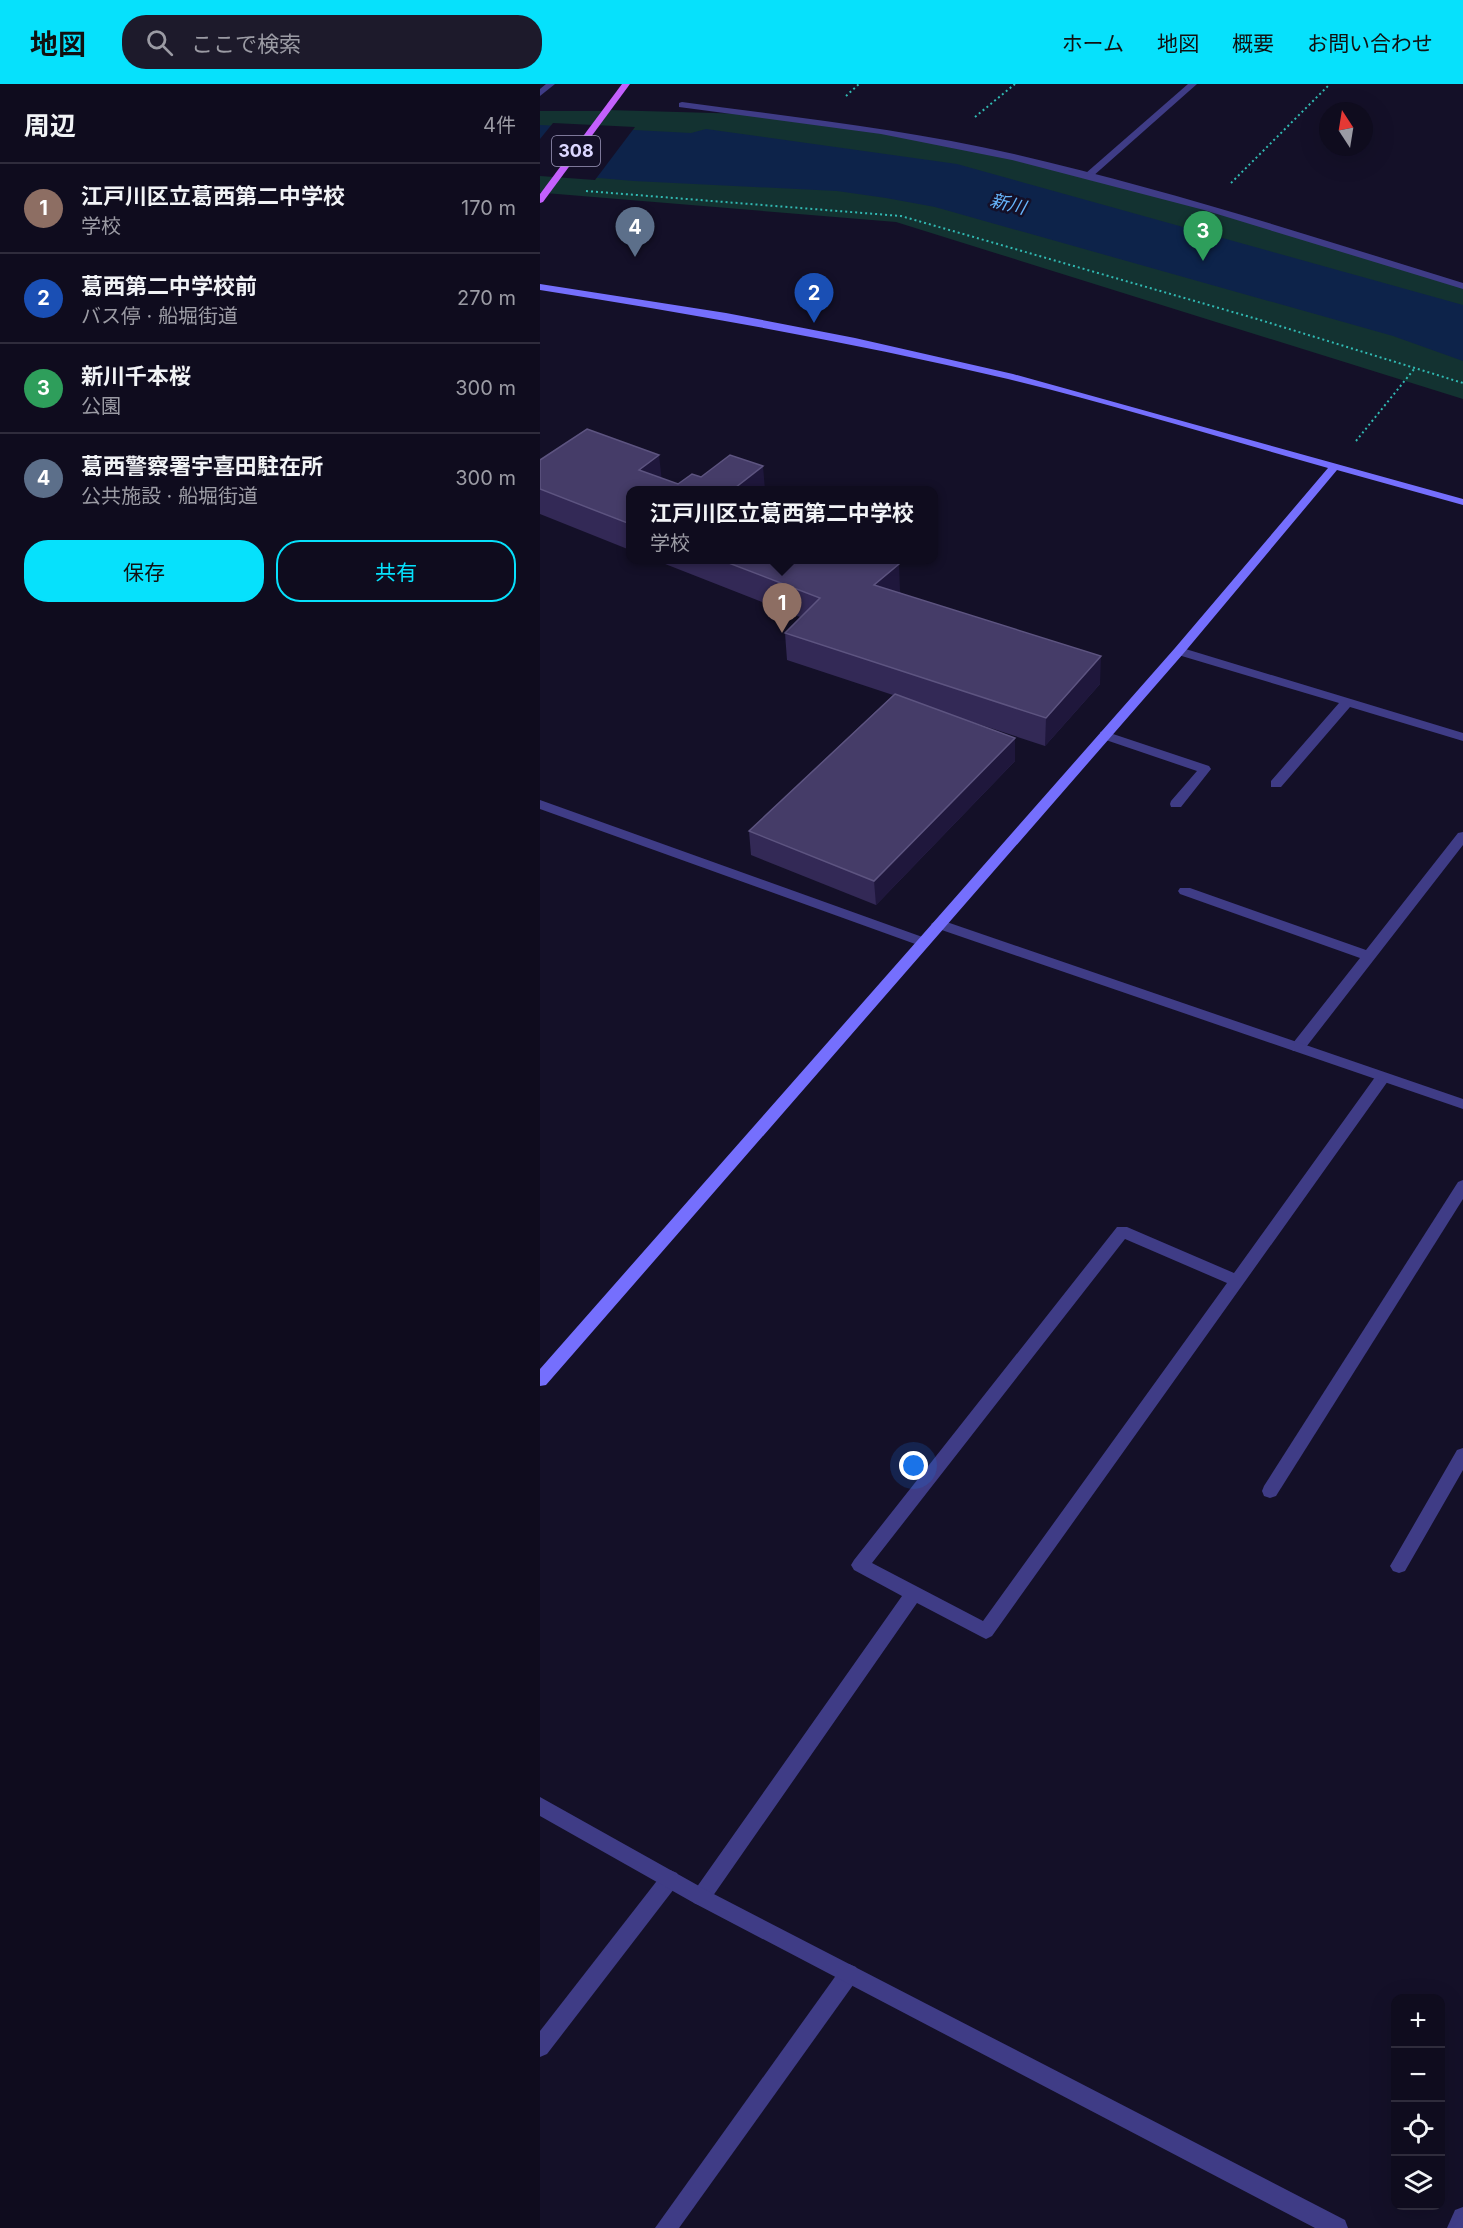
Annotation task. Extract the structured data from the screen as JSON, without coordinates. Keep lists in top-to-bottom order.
{
  "streets": {
    "main road": ["308"]
  },
  "water": ["新川"],
  "north": "top",
  "page": {
    "header": "地図",
    "search": "ここで検索",
    "nav": [
      "ホーム",
      "地図",
      "概要",
      "お問い合わせ"
    ],
    "heading": ["周辺", "4件"],
    "list": [
      {
        "mark": "1",
        "name": "江戸川区立葛西第二中学校",
        "note": "学校",
        "value": "170 m"
      },
      {
        "mark": "2",
        "name": "葛西第二中学校前",
        "note": "バス停 · 船堀街道",
        "value": "270 m"
      },
      {
        "mark": "3",
        "name": "新川千本桜",
        "note": "公園",
        "value": "300 m"
      },
      {
        "mark": "4",
        "name": "葛西警察署宇喜田駐在所",
        "note": "公共施設 · 船堀街道",
        "value": "300 m"
      }
    ],
    "pins": [
      "4",
      "3",
      "2",
      "1"
    ],
    "popup": ["江戸川区立葛西第二中学校", "学校"],
    "buttons": ["保存", "共有"],
    "map_buttons": ["+", "−"]
  }
}
